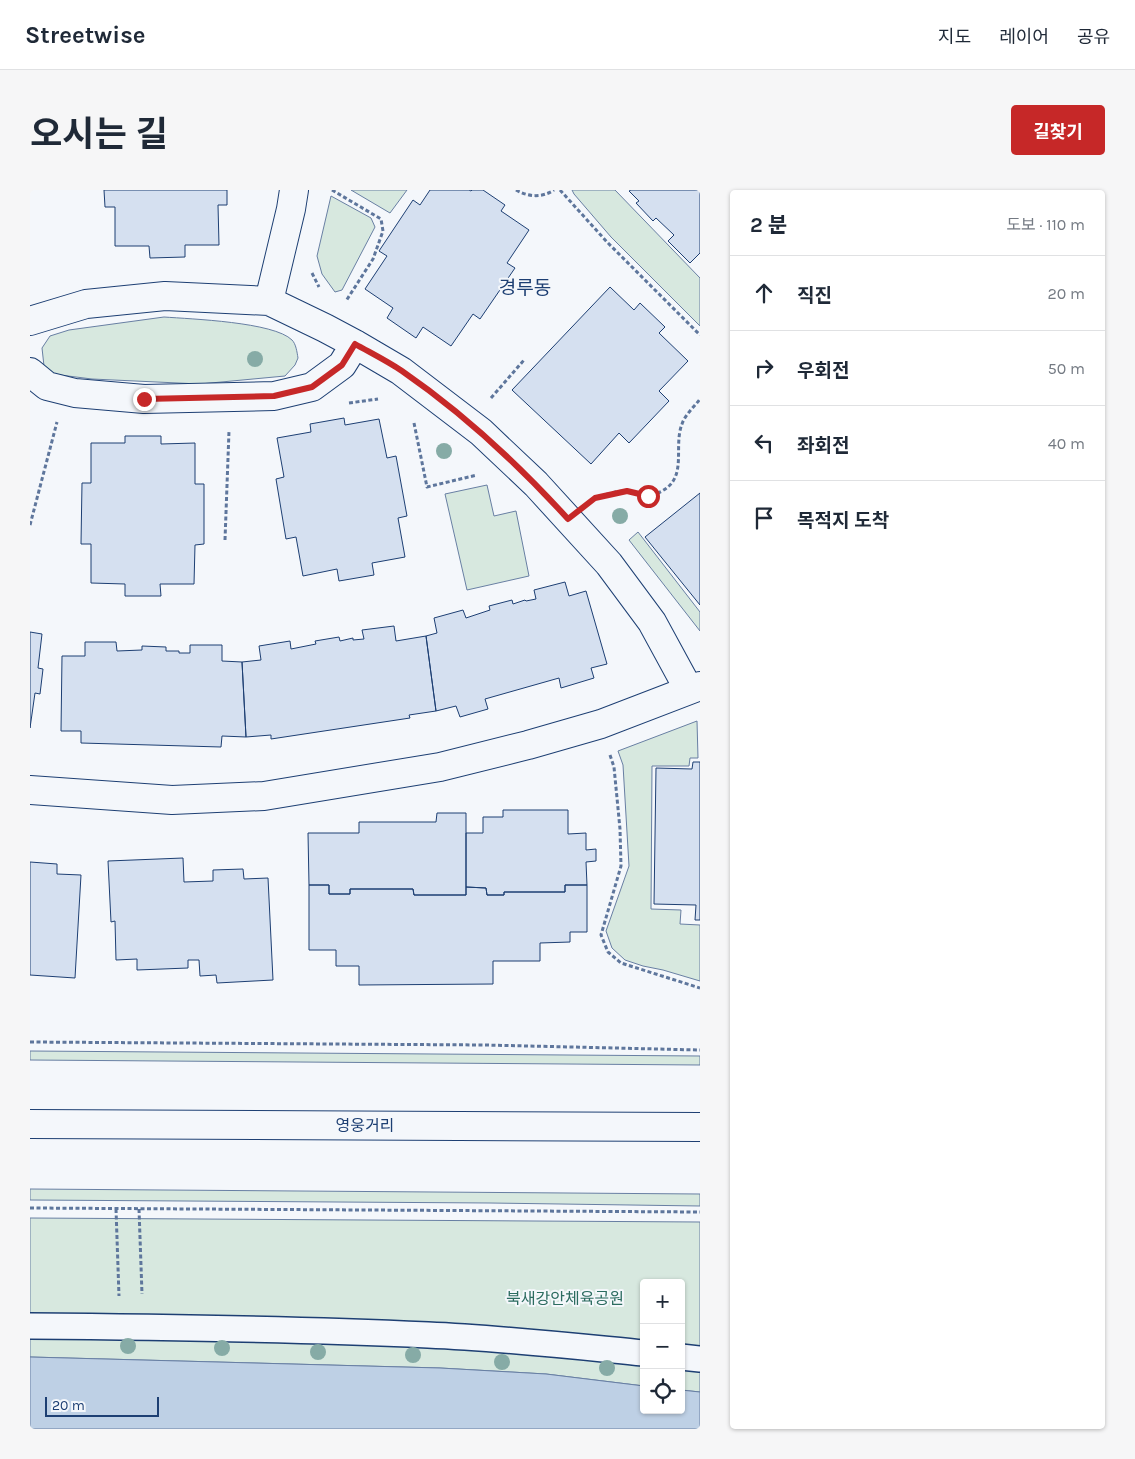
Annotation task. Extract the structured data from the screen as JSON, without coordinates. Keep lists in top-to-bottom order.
{
  "streets": {
    "street": ["영웅거리"]
  },
  "districts": ["경루동"],
  "parks": ["북새강안체육공원"],
  "scale_bar": "20 m",
  "page": {
    "header": "Streetwise",
    "nav": ["지도", "레이어", "공유"],
    "title": "오시는 길",
    "buttons": "길찾기",
    "heading": ["2 분", "도보 · 110 m"],
    "list": [
      ["직진", "20 m"],
      ["우회전", "50 m"],
      ["좌회전", "40 m"],
      "목적지 도착"
    ],
    "map_buttons": ["+", "−"],
    "scale": "20 m"
  }
}
